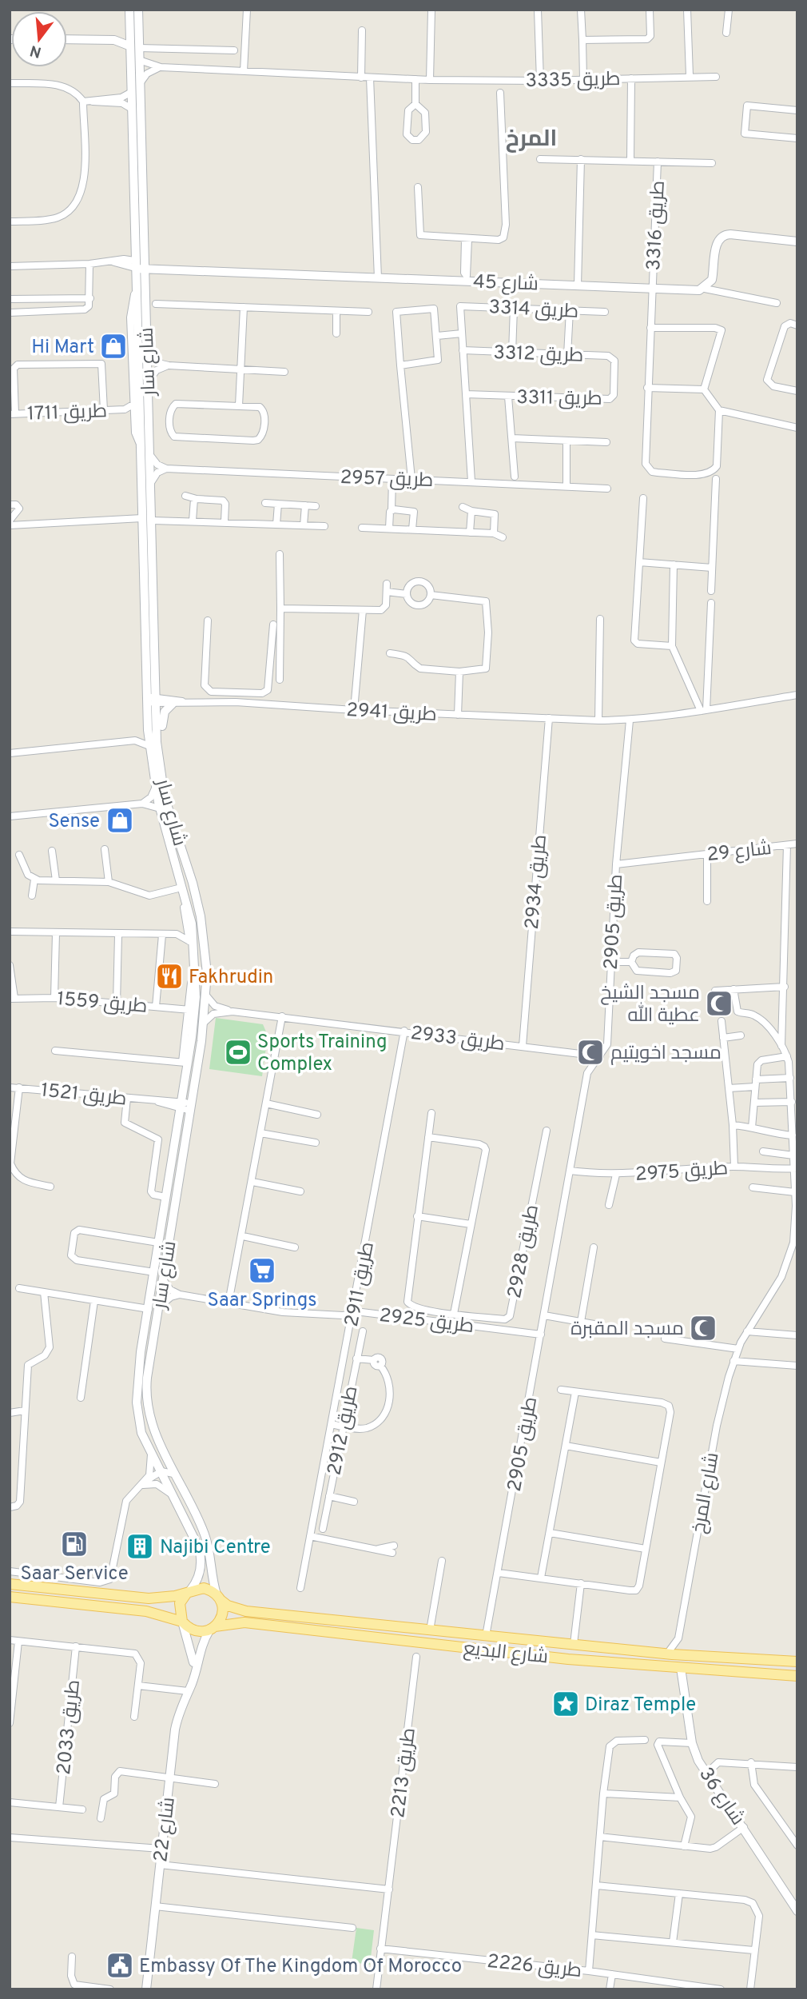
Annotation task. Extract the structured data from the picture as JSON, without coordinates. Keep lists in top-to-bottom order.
{
  "streets": {
    "main road": ["شارع البديع"],
    "street": [
      "طريق 3335",
      "طريق 3316",
      "شارع 45",
      "طريق 3314",
      "طريق 3312",
      "شارع سار",
      "طريق 3311",
      "طريق 1711",
      "طريق 2957",
      "طريق 2941",
      "شارع 29",
      "طريق 2934",
      "طريق 2905",
      "طريق 1559",
      "طريق 2933",
      "طريق 1521",
      "طريق 2975",
      "طريق 2928",
      "طريق 2911",
      "طريق 2925",
      "طريق 2912",
      "شارع المرخ",
      "طريق 2033",
      "طريق 2213",
      "شارع 36",
      "شارع 22",
      "طريق 2226"
    ]
  },
  "crossings": [
    ["طريق 3335", "طريق 3316"],
    ["طريق 3335", "شارع سار"],
    ["طريق 3316", "شارع 45"],
    ["شارع 45", "شارع سار"],
    ["طريق 3312", "طريق 3311"],
    ["شارع سار", "طريق 2941"],
    ["شارع سار", "طريق 2933"],
    ["شارع سار", "طريق 1521"],
    ["شارع سار", "شارع البديع"],
    ["شارع سار", "شارع 22"],
    ["طريق 2941", "طريق 2934"],
    ["طريق 2941", "طريق 2905"],
    ["شارع 29", "طريق 2905"],
    ["شارع 29", "شارع المرخ"],
    ["طريق 2934", "طريق 2933"],
    ["طريق 2905", "طريق 2933"],
    ["طريق 2905", "طريق 2975"],
    ["طريق 2905", "طريق 2925"],
    ["طريق 2905", "شارع البديع"],
    ["طريق 2933", "طريق 2911"],
    ["طريق 2975", "شارع المرخ"],
    ["طريق 2911", "طريق 2925"],
    ["شارع المرخ", "شارع البديع"],
    ["شارع البديع", "شارع 36"],
    ["شارع البديع", "شارع 22"],
    ["طريق 2213", "طريق 2226"]
  ],
  "districts": ["المرخ"],
  "places": {
    "shop": ["Hi Mart", "Sense"],
    "restaurant": ["Fakhrudin"],
    "mosque": ["مسجد الشيخ عطية الله", "مسجد اخويتيم", "مسجد المقبرة"],
    "sports": ["Sports Training Complex"],
    "supermarket": ["Saar Springs"],
    "fuel station": ["Saar Service"],
    "building": ["Najibi Centre"],
    "place": ["Diraz Temple"],
    "public building": ["Embassy Of The Kingdom Of Morocco"]
  },
  "north": "bottom"
}
